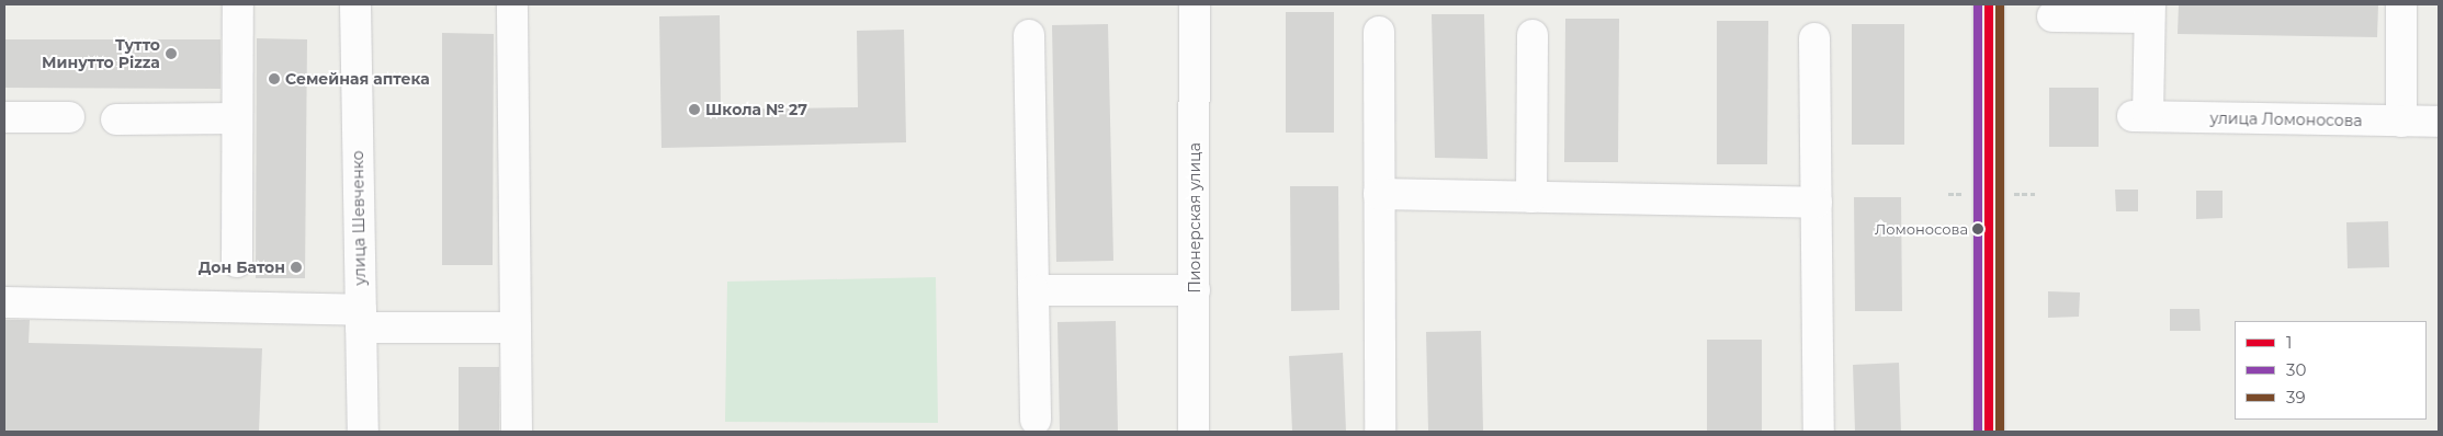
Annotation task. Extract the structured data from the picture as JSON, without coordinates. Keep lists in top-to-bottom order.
{
  "streets": {
    "street": ["улица Ломоносова", "улица Шевченко", "Пионерская улица"]
  },
  "places": [
    "Тутто Минутто Pizza",
    "Семейная аптека",
    "Школа № 27",
    "Ломоносова",
    "Дон Батон"
  ],
  "lines": ["transit line 1", "transit line 30", "transit line 39"],
  "legend": ["1", "30", "39"]
}
